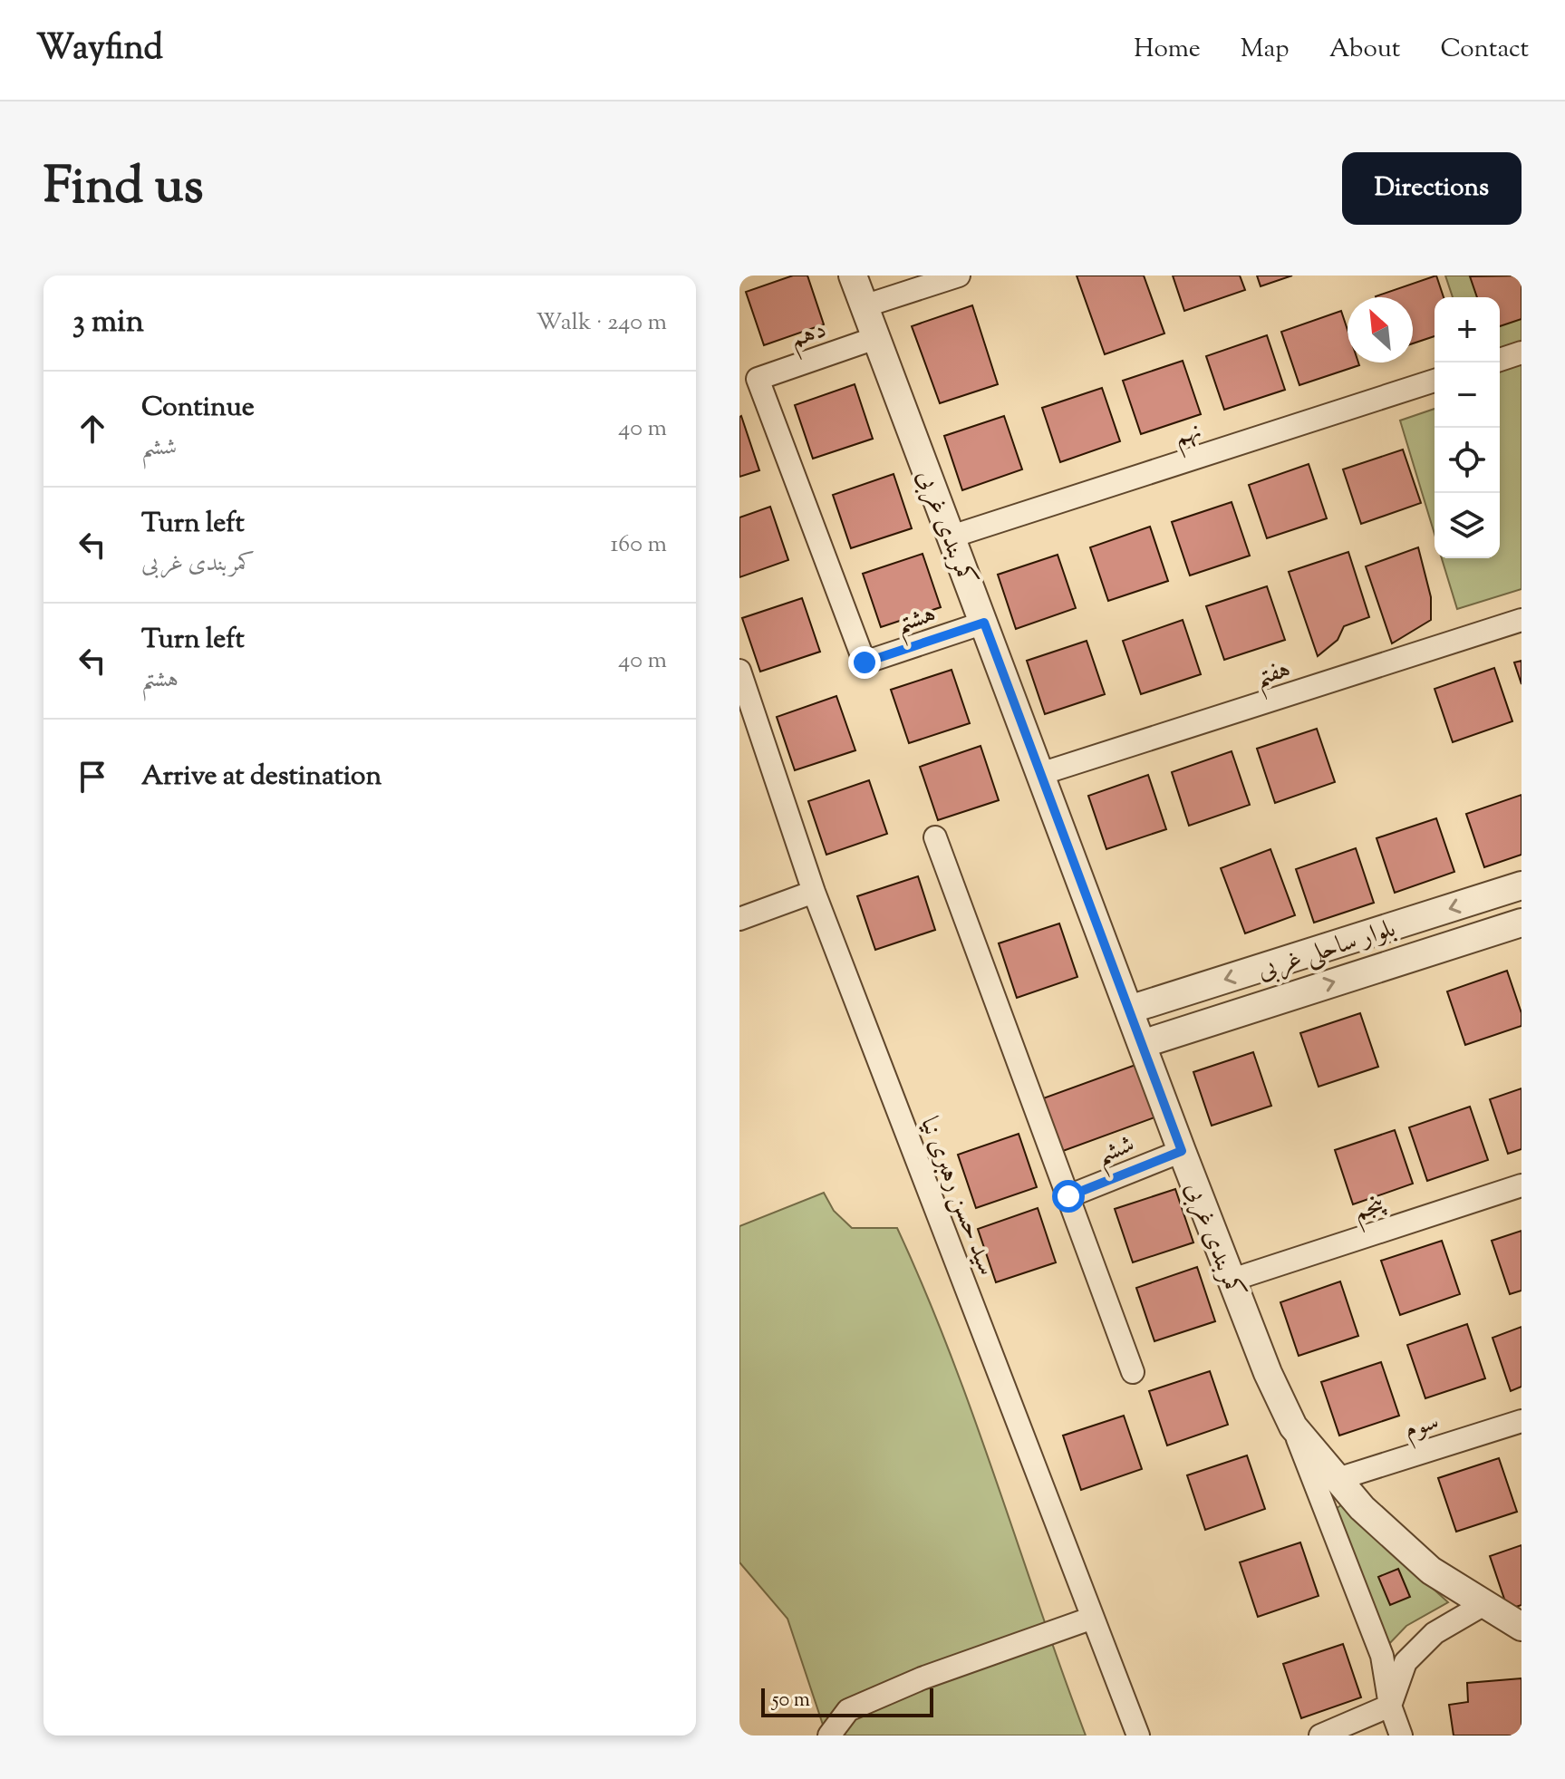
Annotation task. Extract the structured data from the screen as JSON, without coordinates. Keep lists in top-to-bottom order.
{
  "streets": {
    "street": [
      "دهم",
      "نهم",
      "کمربندی غربی",
      "هشتم",
      "هفتم",
      "بلوار ساحلی غربی",
      "ششم",
      "سید حسن رهبری نیا",
      "پنجم",
      "سوم"
    ]
  },
  "crossings": [
    ["دهم", "کمربندی غربی"],
    ["دهم", "هشتم"],
    ["نهم", "کمربندی غربی"],
    ["کمربندی غربی", "هشتم"],
    ["کمربندی غربی", "هفتم"],
    ["کمربندی غربی", "بلوار ساحلی غربی"],
    ["کمربندی غربی", "ششم"],
    ["کمربندی غربی", "پنجم"],
    ["کمربندی غربی", "سوم"]
  ],
  "scale_bar": "50 m",
  "north": "top left",
  "page": {
    "header": "Wayfind",
    "nav": [
      "Home",
      "Map",
      "About",
      "Contact"
    ],
    "title": "Find us",
    "buttons": "Directions",
    "heading": ["3 min", "Walk · 240 m"],
    "map_buttons": ["+", "−"],
    "list": [
      ["Continue", "ششم", "40 m"],
      ["Turn left", "کمربندی غربی", "160 m"],
      ["Turn left", "هشتم", "40 m"],
      "Arrive at destination"
    ],
    "scale": "50 m"
  }
}
